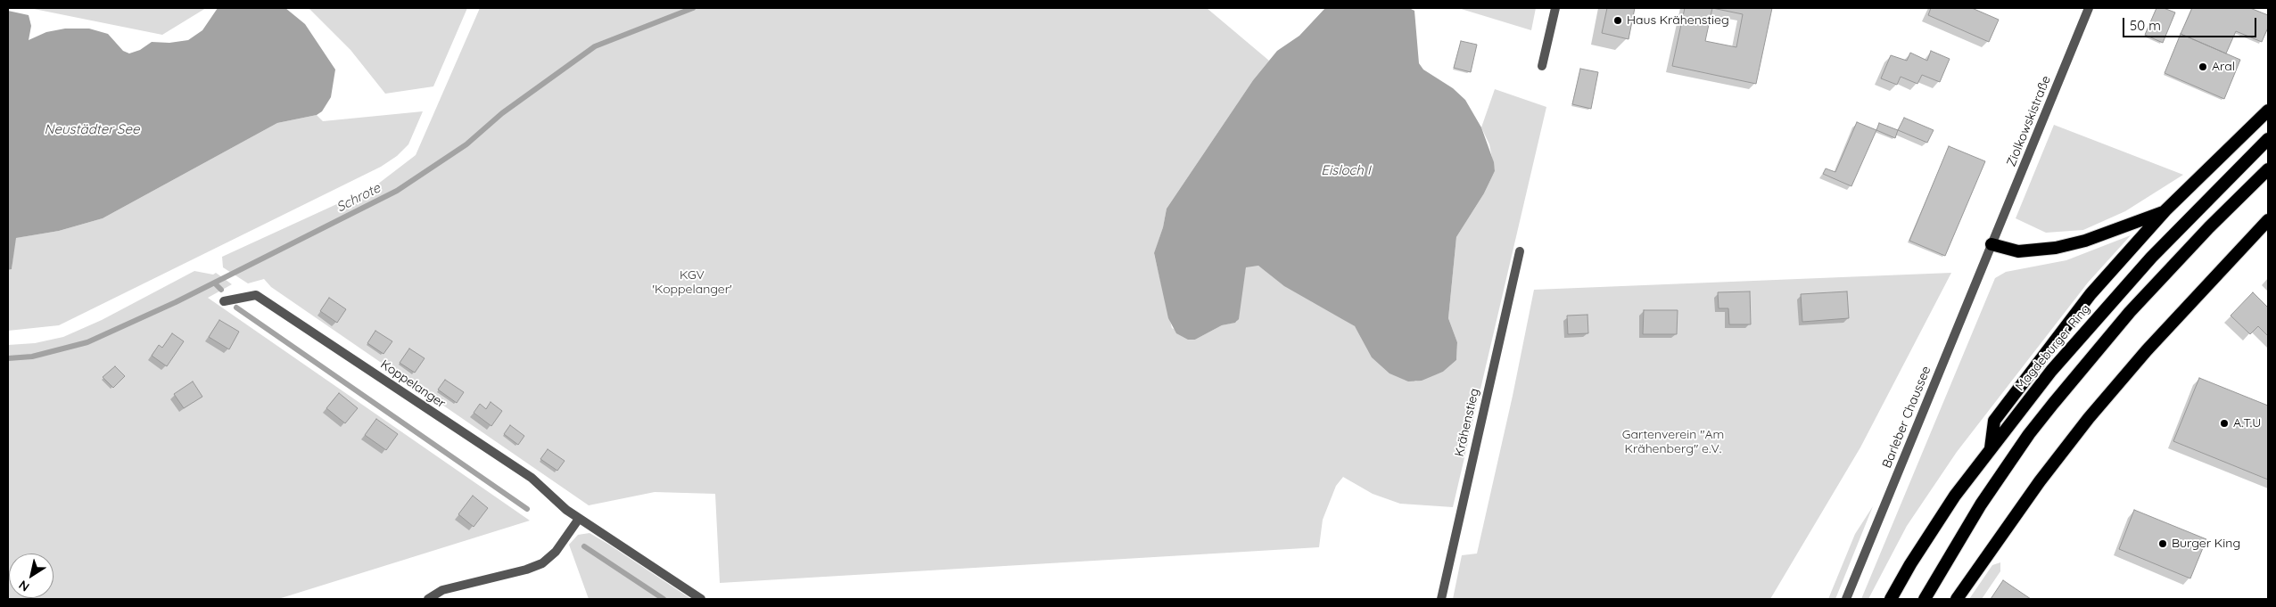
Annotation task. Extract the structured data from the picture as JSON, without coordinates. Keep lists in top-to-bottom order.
{
  "streets": {
    "highway": ["Magdeburger Ring"],
    "street": [
      "Ziolkowskistraße",
      "Koppelanger",
      "Barleber Chaussee",
      "Krähenstieg"
    ]
  },
  "crossings": [
    ["Ziolkowskistraße", "Barleber Chaussee"]
  ],
  "water": ["Neustädter See", "Eisloch I", "Schrote"],
  "parks": ["KGV 'Koppelanger'", "Gartenverein \"Am Krähenberg\" e.V."],
  "places": [
    "Haus Krähenstieg",
    "Aral",
    "A.T.U",
    "Burger King"
  ],
  "scale_bar": "50 m",
  "north": "bottom left"
}
